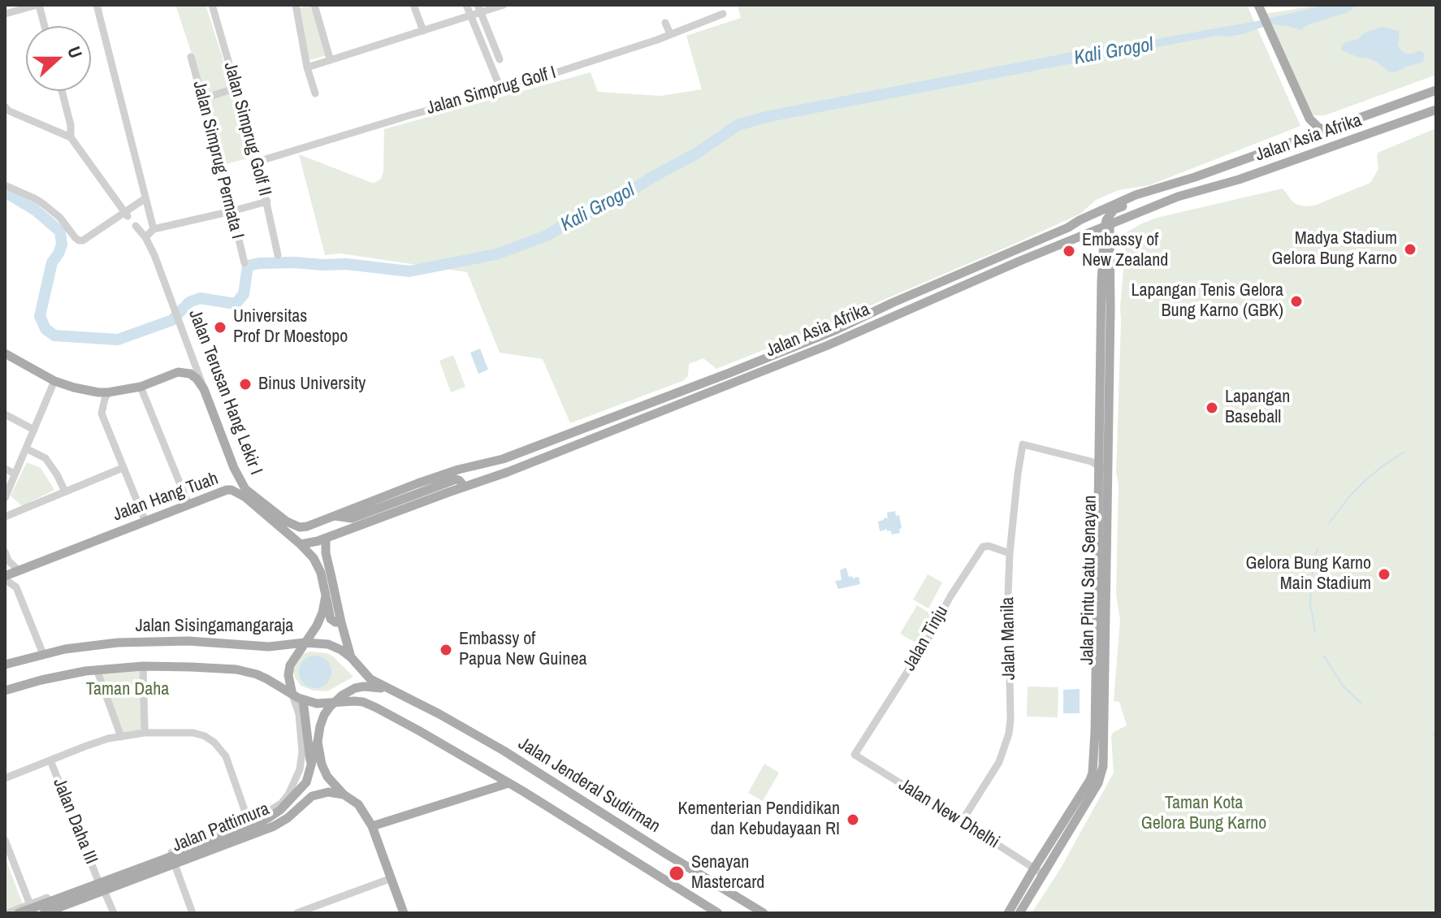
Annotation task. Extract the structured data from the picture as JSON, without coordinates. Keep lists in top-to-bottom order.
{
  "streets": {
    "main road": [
      "Jalan Asia Afrika",
      "Jalan Terusan Hang Lekir I",
      "Jalan Hang Tuah",
      "Jalan Pintu Satu Senayan",
      "Jalan Sisingamangaraja",
      "Jalan Jenderal Sudirman",
      "Jalan Pattimura"
    ],
    "street": [
      "Jalan Simprug Golf I",
      "Jalan Simprug Golf II",
      "Jalan Simprug Permata I",
      "Jalan Tinju",
      "Jalan Manila",
      "Jalan New Dhelhi",
      "Jalan Daha III"
    ]
  },
  "crossings": [
    ["Jalan Simprug Golf I", "Jalan Simprug Golf II"],
    ["Jalan Asia Afrika", "Jalan Terusan Hang Lekir I"],
    ["Jalan Asia Afrika", "Jalan Pintu Satu Senayan"],
    ["Jalan Pintu Satu Senayan", "Jalan Manila"],
    ["Jalan Pintu Satu Senayan", "Jalan New Dhelhi"],
    ["Jalan Sisingamangaraja", "Jalan Jenderal Sudirman"],
    ["Jalan Tinju", "Jalan Manila"],
    ["Jalan Tinju", "Jalan New Dhelhi"],
    ["Jalan Manila", "Jalan New Dhelhi"],
    ["Jalan Daha III", "Jalan Pattimura"]
  ],
  "water": ["Kali Grogol"],
  "parks": ["Taman Daha", "Taman Kota Gelora Bung Karno"],
  "places": [
    "Madya Stadium Gelora Bung Karno",
    "Embassy of New Zealand",
    "Lapangan Tenis Gelora Bung Karno (GBK)",
    "Universitas Prof Dr Moestopo",
    "Binus University",
    "Lapangan Baseball",
    "Gelora Bung Karno Main Stadium",
    "Embassy of Papua New Guinea",
    "Kementerian Pendidikan dan Kebudayaan RI",
    "Senayan Mastercard"
  ],
  "north": "right"
}
